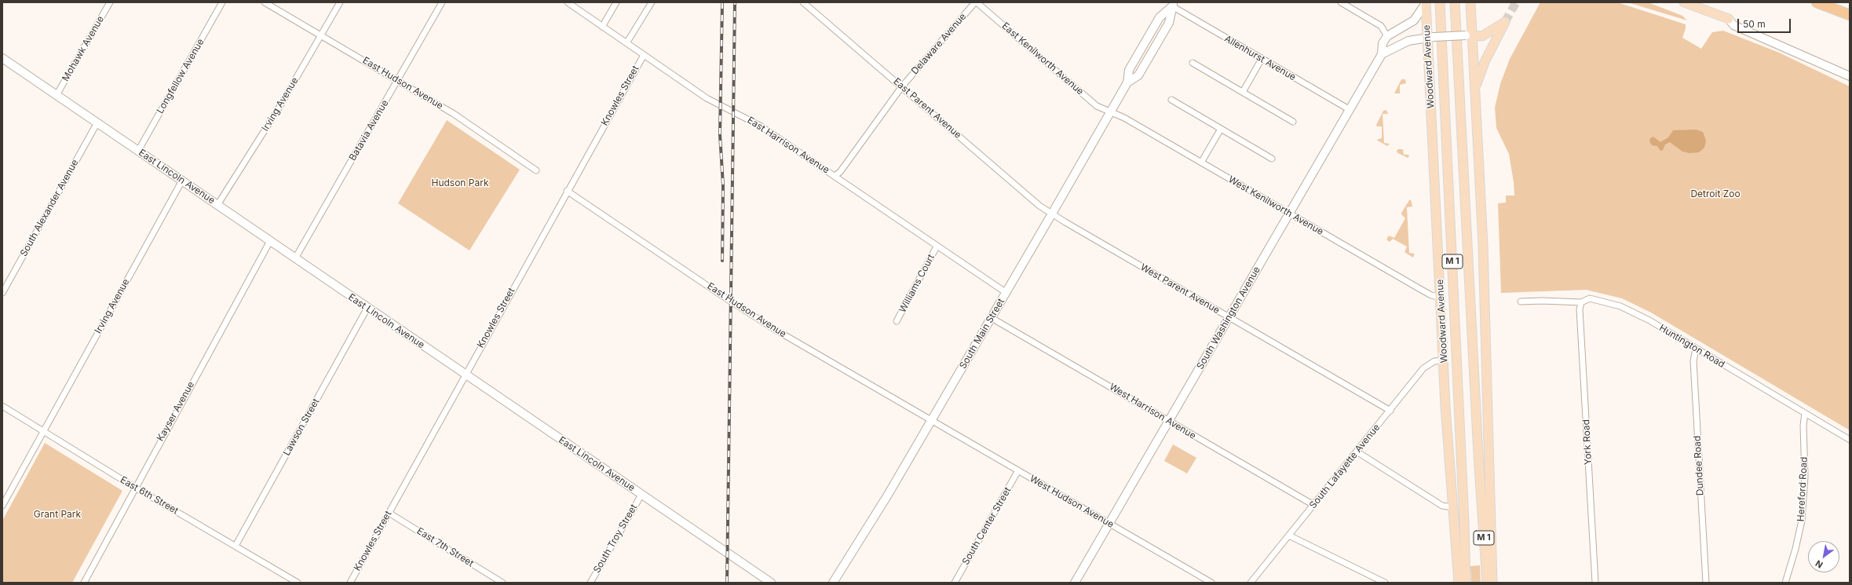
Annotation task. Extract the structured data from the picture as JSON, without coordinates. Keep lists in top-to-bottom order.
{
  "streets": {
    "main road": [
      "Woodward Avenue",
      "East Lincoln Avenue",
      "M 1",
      "South Washington Avenue",
      "South Main Street"
    ],
    "street": [
      "Delaware Avenue",
      "Mohawk Avenue",
      "Allenhurst Avenue",
      "East Kenilworth Avenue",
      "Longfellow Avenue",
      "East Hudson Avenue",
      "Knowles Street",
      "Irving Avenue",
      "East Parent Avenue",
      "Batavia Avenue",
      "East Harrison Avenue",
      "West Kenilworth Avenue",
      "South Alexander Avenue",
      "Williams Court",
      "West Parent Avenue",
      "Huntington Road",
      "Kayser Avenue",
      "West Harrison Avenue",
      "Lawson Street",
      "York Road",
      "Dundee Road",
      "South Lafayette Avenue",
      "Hereford Road",
      "East 6th Street",
      "West Hudson Avenue",
      "South Center Street",
      "South Troy Street",
      "East 7th Street"
    ]
  },
  "crossings": [
    ["Delaware Avenue", "East Kenilworth Avenue"],
    ["Delaware Avenue", "East Parent Avenue"],
    ["Delaware Avenue", "East Harrison Avenue"],
    ["Mohawk Avenue", "East Lincoln Avenue"],
    ["Allenhurst Avenue", "South Washington Avenue"],
    ["Allenhurst Avenue", "South Main Street"],
    ["East Kenilworth Avenue", "West Kenilworth Avenue"],
    ["East Kenilworth Avenue", "South Main Street"],
    ["Woodward Avenue", "West Kenilworth Avenue"],
    ["Woodward Avenue", "South Lafayette Avenue"],
    ["Longfellow Avenue", "East Lincoln Avenue"],
    ["East Hudson Avenue", "Knowles Street"],
    ["East Hudson Avenue", "Irving Avenue"],
    ["East Hudson Avenue", "Batavia Avenue"],
    ["East Hudson Avenue", "South Main Street"],
    ["East Hudson Avenue", "West Hudson Avenue"],
    ["Knowles Street", "East Harrison Avenue"],
    ["Knowles Street", "East Lincoln Avenue"],
    ["Knowles Street", "East 7th Street"],
    ["Irving Avenue", "East Lincoln Avenue"],
    ["Irving Avenue", "East 6th Street"],
    ["East Parent Avenue", "West Parent Avenue"],
    ["East Parent Avenue", "South Main Street"],
    ["Batavia Avenue", "East Lincoln Avenue"],
    ["East Harrison Avenue", "Williams Court"],
    ["East Harrison Avenue", "South Main Street"],
    ["East Lincoln Avenue", "South Alexander Avenue"],
    ["East Lincoln Avenue", "Kayser Avenue"],
    ["East Lincoln Avenue", "Lawson Street"],
    ["East Lincoln Avenue", "South Troy Street"],
    ["West Kenilworth Avenue", "South Washington Avenue"],
    ["West Kenilworth Avenue", "South Main Street"],
    ["West Parent Avenue", "South Washington Avenue"],
    ["West Parent Avenue", "South Main Street"],
    ["West Parent Avenue", "South Lafayette Avenue"],
    ["South Washington Avenue", "West Harrison Avenue"],
    ["South Washington Avenue", "West Hudson Avenue"],
    ["South Main Street", "West Harrison Avenue"],
    ["South Main Street", "West Hudson Avenue"],
    ["Huntington Road", "York Road"],
    ["Huntington Road", "Dundee Road"],
    ["Huntington Road", "Hereford Road"],
    ["Kayser Avenue", "East 6th Street"],
    ["West Harrison Avenue", "South Lafayette Avenue"],
    ["Lawson Street", "East 6th Street"],
    ["West Hudson Avenue", "South Center Street"]
  ],
  "parks": ["Hudson Park", "Detroit Zoo", "Grant Park"],
  "scale_bar": "50 m",
  "north": "bottom left"
}
